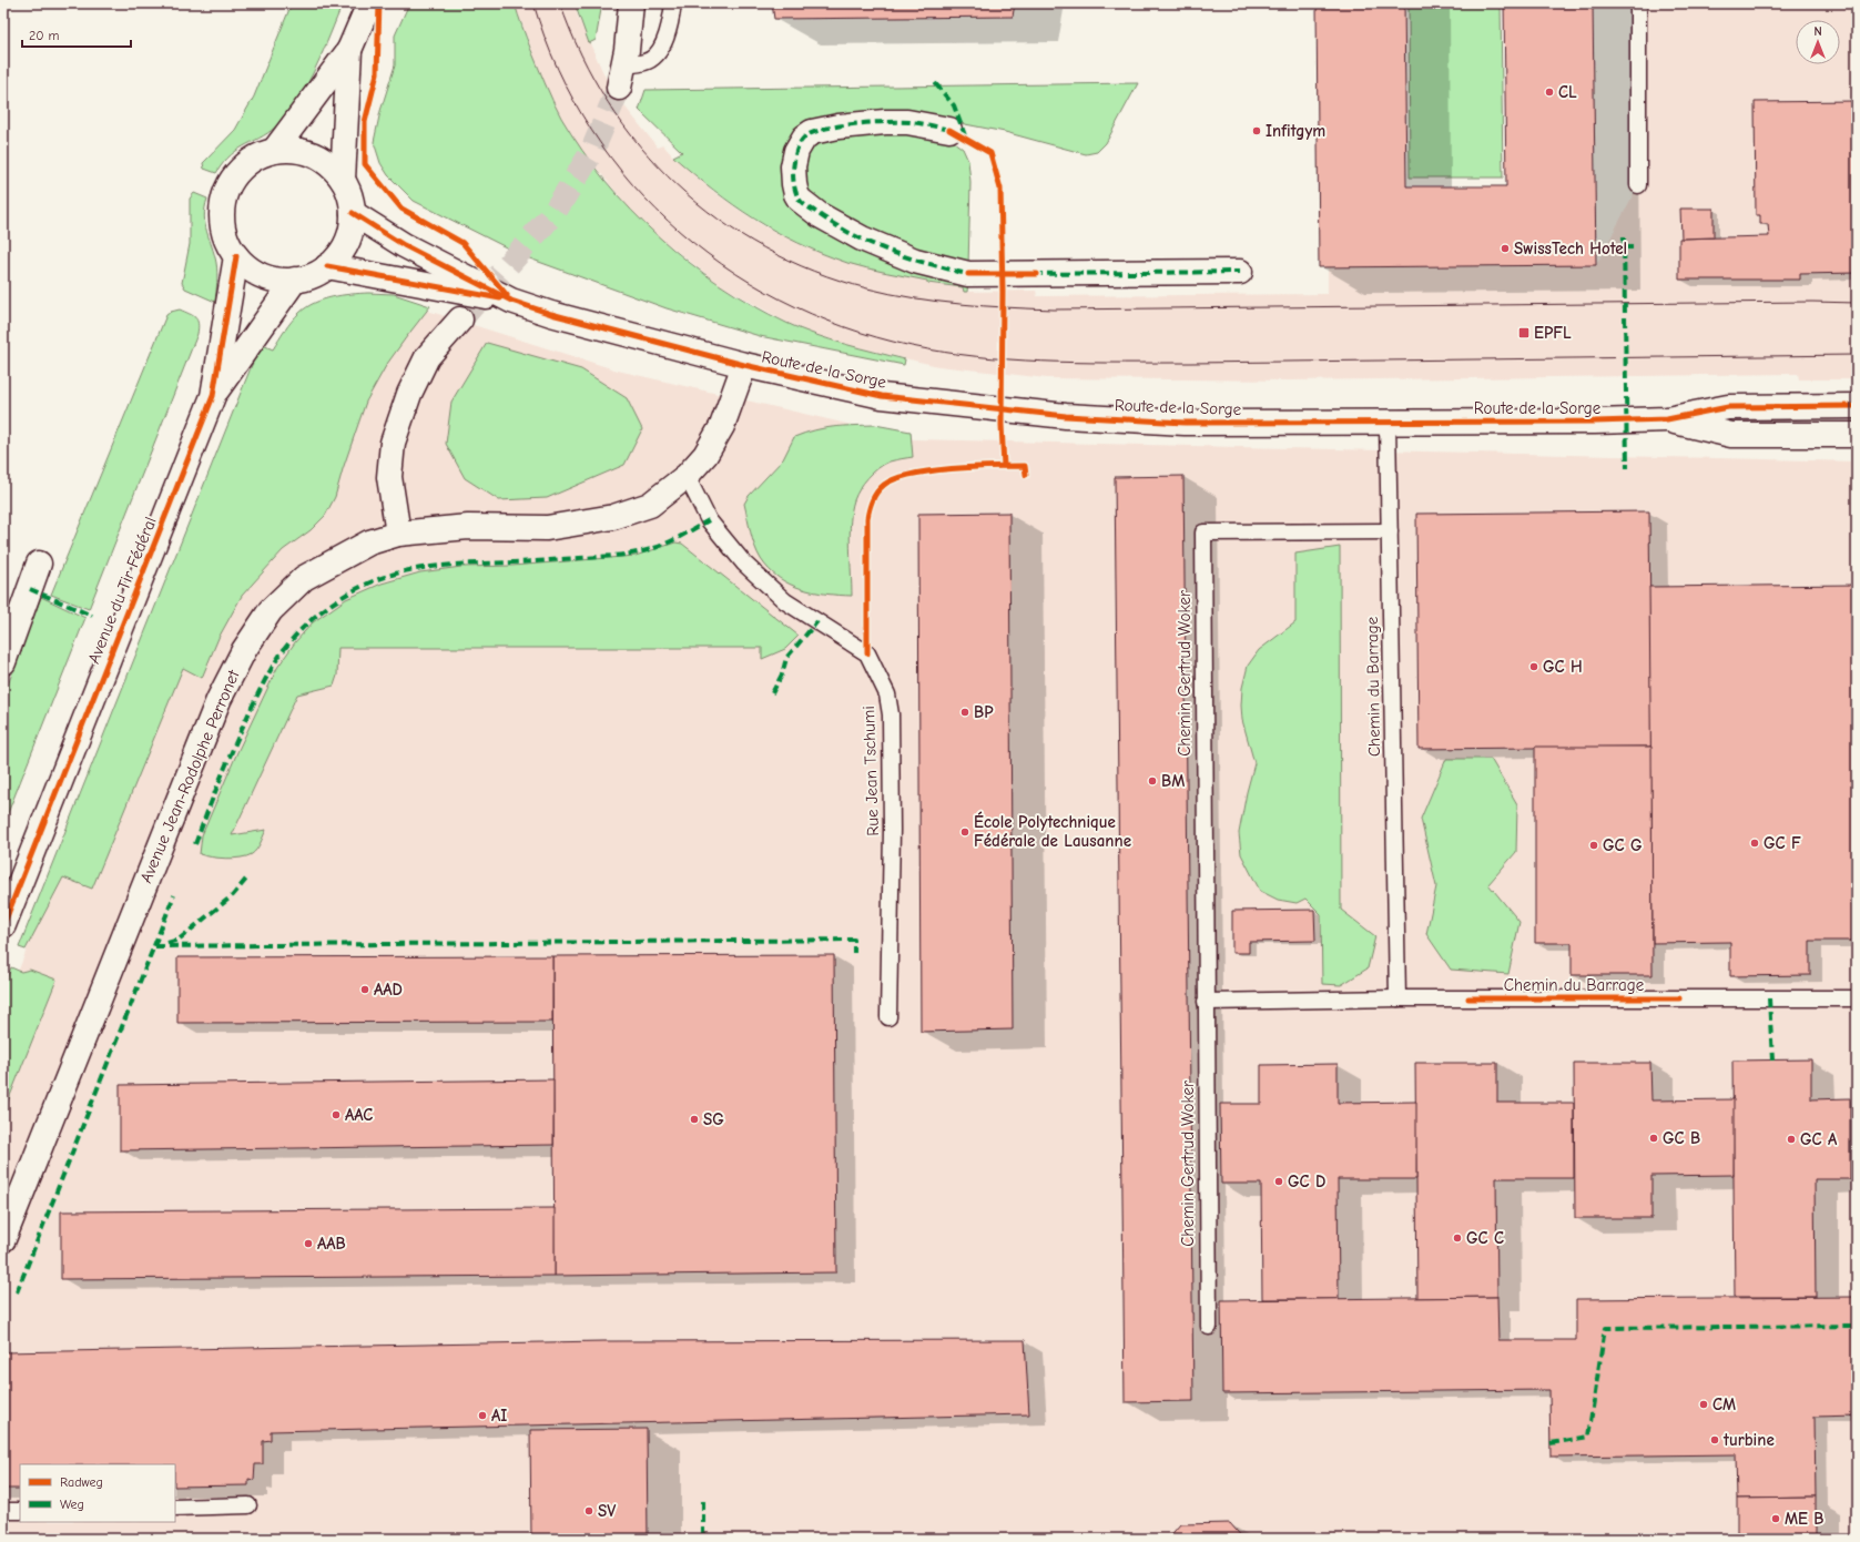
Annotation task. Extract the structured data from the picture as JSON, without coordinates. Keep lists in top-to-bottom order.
{
  "streets": {
    "street": ["Route de la Sorge", "Avenue du Tir Fédéral", "Avenue Jean-Rodolphe Perronet"],
    "lane": ["Chemin Gertrud Woker", "Chemin du Barrage", "Rue Jean Tschumi"]
  },
  "crossings": [
    ["Route de la Sorge", "Avenue du Tir Fédéral"],
    ["Route de la Sorge", "Chemin du Barrage"],
    ["Route de la Sorge", "Avenue Jean-Rodolphe Perronet"],
    ["Chemin Gertrud Woker", "Chemin du Barrage"],
    ["Rue Jean Tschumi", "Avenue Jean-Rodolphe Perronet"]
  ],
  "places": {
    "other": [
      "CL",
      "Infitgym",
      "SwissTech Hotel",
      "GC H",
      "BP",
      "BM",
      "École Polytechnique Fédérale de Lausanne",
      "GC F",
      "GC G",
      "AAD",
      "AAC",
      "SG",
      "GC B",
      "GC A",
      "GC D",
      "GC C",
      "AAB",
      "CM",
      "AI",
      "turbine",
      "SV",
      "ME B"
    ],
    "transit": ["EPFL"]
  },
  "legend": ["Radweg", "Weg"],
  "scale_bar": "20 m",
  "north": "top"
}
